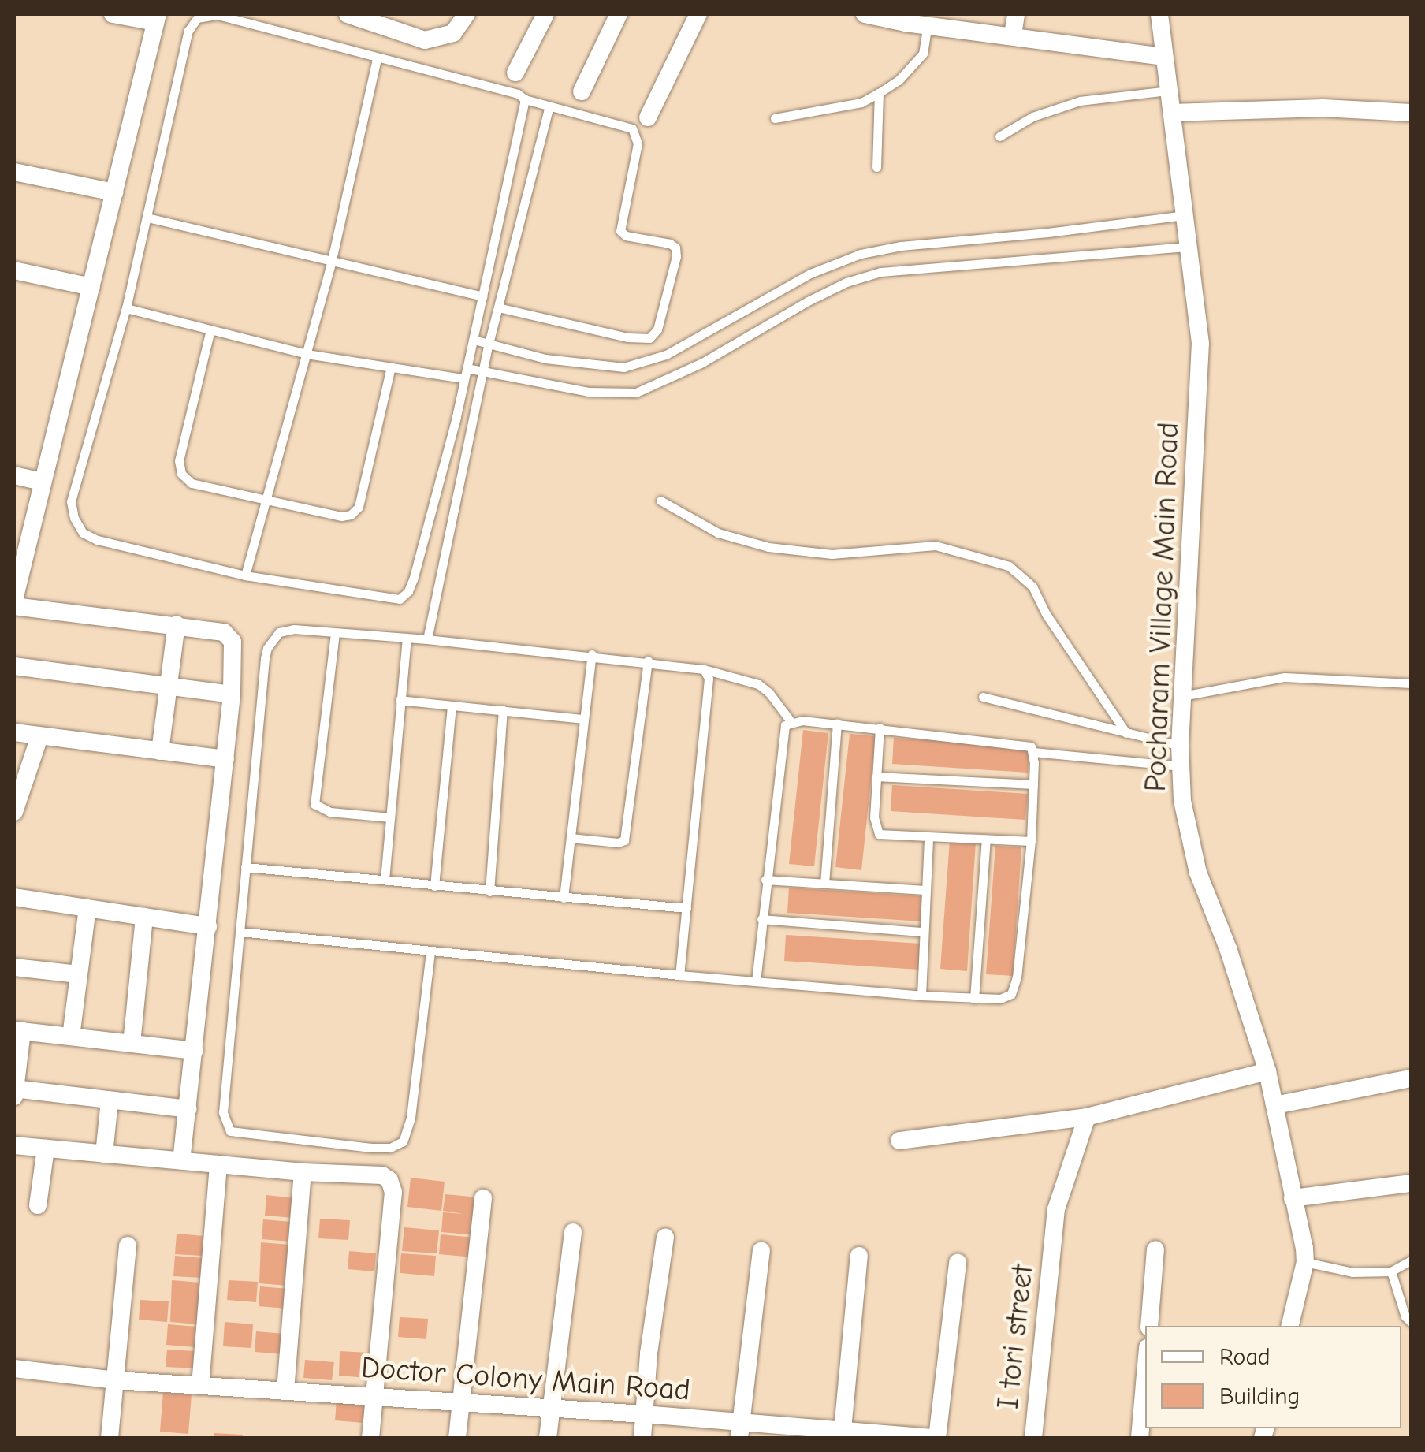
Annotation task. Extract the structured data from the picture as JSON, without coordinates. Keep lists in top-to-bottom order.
{
  "streets": {
    "street": ["Pocharam Village Main Road", "I tori street", "Doctor Colony Main Road"]
  },
  "legend": ["Road", "Building"]
}
